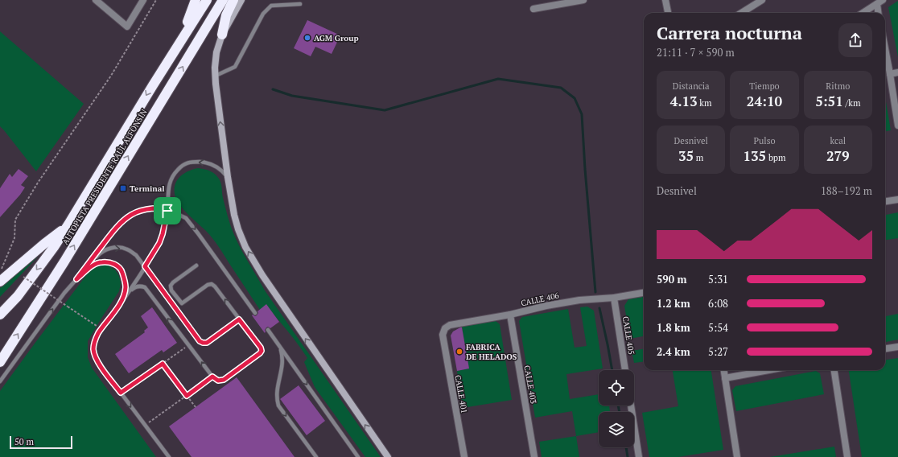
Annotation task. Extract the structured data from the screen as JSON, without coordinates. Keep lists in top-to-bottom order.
{
  "streets": {
    "highway": ["AUTOPISTA PRESIDENTE RAÚL ALFONSÍN"],
    "street": [
      "CALLE 406",
      "CALLE 405",
      "CALLE 403",
      "CALLE 401"
    ]
  },
  "crossings": [
    ["CALLE 406", "CALLE 405"],
    ["CALLE 406", "CALLE 403"],
    ["CALLE 406", "CALLE 401"]
  ],
  "places": {
    "other": ["AGM Group", "FABRICA DE HELADOS"],
    "transit": ["Terminal"]
  },
  "scale_bar": "50 m",
  "page": {
    "heading": ["Carrera nocturna", "21:11 · 7 × 590 m"],
    "stats": [
      ["Distancia", "4.13 km"],
      ["Tiempo", "24:10"],
      ["Ritmo", "5:51 /km"],
      ["Desnivel", "35 m"],
      ["Pulso", "135 bpm"],
      ["kcal", "279"]
    ],
    "chart": ["Desnivel", "188–192 m"],
    "list": [
      {
        "name": "590 m",
        "note": "5:31"
      },
      {
        "name": "1.2 km",
        "note": "6:08"
      },
      {
        "name": "1.8 km",
        "note": "5:54"
      },
      {
        "name": "2.4 km",
        "note": "5:27"
      }
    ],
    "scale": "50 m"
  }
}
